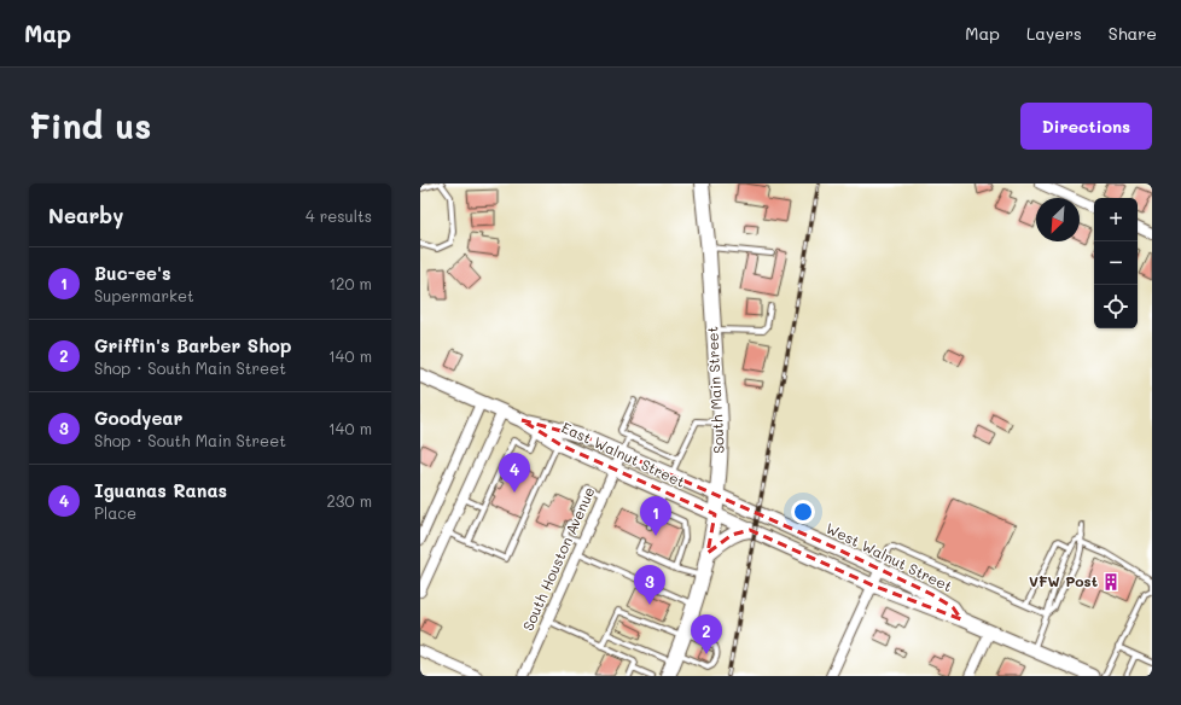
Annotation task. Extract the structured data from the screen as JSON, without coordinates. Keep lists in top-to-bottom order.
{
  "streets": {
    "main road": ["South Main Street"],
    "street": ["East Walnut Street", "West Walnut Street", "South Houston Avenue"]
  },
  "crossings": [
    ["South Main Street", "East Walnut Street"],
    ["South Main Street", "West Walnut Street"],
    ["East Walnut Street", "West Walnut Street"],
    ["East Walnut Street", "South Houston Avenue"]
  ],
  "places": {
    "building": ["VFW Post"]
  },
  "north": "bottom left",
  "page": {
    "header": "Map",
    "nav": ["Map", "Layers", "Share"],
    "buttons": "Directions",
    "title": "Find us",
    "heading": ["Nearby", "4 results"],
    "map_buttons": ["+", "−"],
    "list": [
      {
        "mark": "1",
        "name": "Buc-ee's",
        "note": "Supermarket",
        "value": "120 m"
      },
      {
        "mark": "2",
        "name": "Griffin's Barber Shop",
        "note": "Shop · South Main Street",
        "value": "140 m"
      },
      {
        "mark": "3",
        "name": "Goodyear",
        "note": "Shop · South Main Street",
        "value": "140 m"
      },
      {
        "mark": "4",
        "name": "Iguanas Ranas",
        "note": "Place",
        "value": "230 m"
      }
    ],
    "pins": [
      "4",
      "1",
      "3",
      "2"
    ]
  }
}
